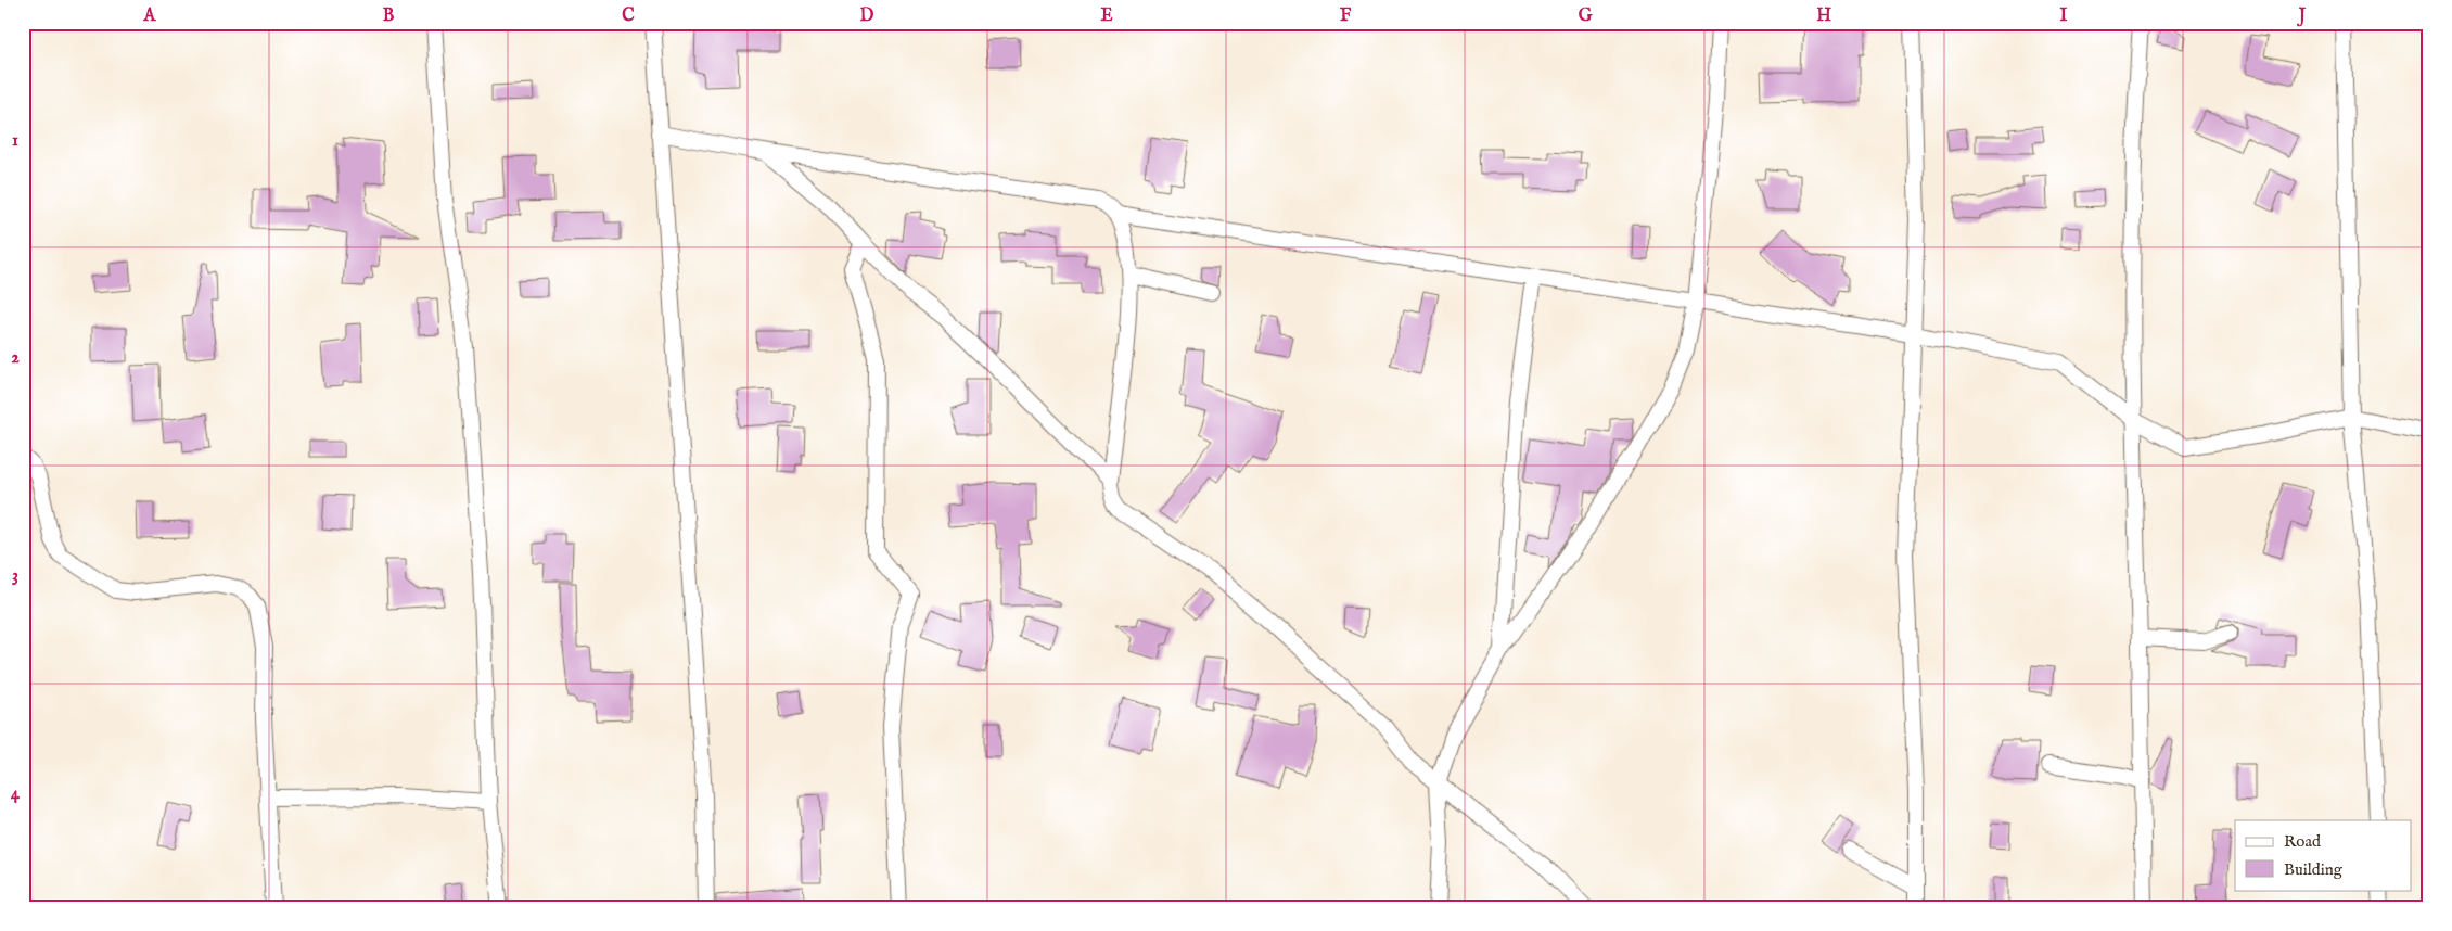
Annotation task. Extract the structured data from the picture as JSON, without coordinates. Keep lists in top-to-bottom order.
{
  "legend": ["Road", "Building"],
  "grid": {
    "columns": [
      "A",
      "B",
      "C",
      "D",
      "E",
      "F",
      "G",
      "H",
      "I",
      "J"
    ],
    "rows": [
      "1",
      "2",
      "3",
      "4"
    ]
  }
}
